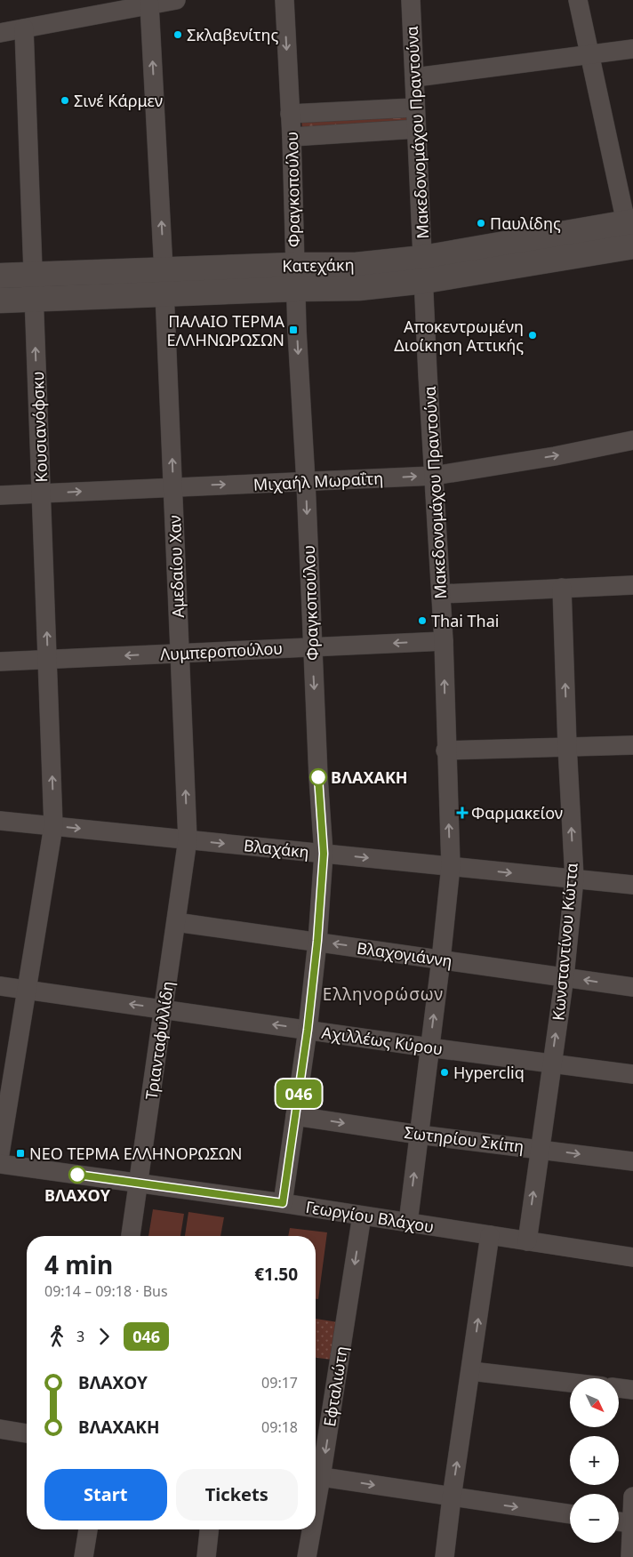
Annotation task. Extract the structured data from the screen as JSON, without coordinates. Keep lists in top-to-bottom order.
{
  "streets": {
    "main road": ["Κατεχάκη"],
    "street": [
      "Μακεδονομάχου Πραντούνα",
      "Φραγκοπούλου",
      "Κουσιανόφσκυ",
      "Μιχαήλ Μωραΐτη",
      "Αμεδαίου Χαν",
      "Λυμπεροπούλου",
      "Βλαχάκη",
      "Κωνσταντίνου Κώττα",
      "Βλαχογιάννη",
      "Τριανταφυλλίδη",
      "Αχιλλέως Κύρου",
      "Σωτηρίου Σκίπη",
      "Γεωργίου Βλάχου",
      "Εφταλιώτη"
    ]
  },
  "crossings": [
    ["Μακεδονομάχου Πραντούνα", "Κατεχάκη"],
    ["Μακεδονομάχου Πραντούνα", "Μιχαήλ Μωραΐτη"],
    ["Μακεδονομάχου Πραντούνα", "Λυμπεροπούλου"],
    ["Μακεδονομάχου Πραντούνα", "Βλαχάκη"],
    ["Μακεδονομάχου Πραντούνα", "Βλαχογιάννη"],
    ["Μακεδονομάχου Πραντούνα", "Αχιλλέως Κύρου"],
    ["Μακεδονομάχου Πραντούνα", "Σωτηρίου Σκίπη"],
    ["Μακεδονομάχου Πραντούνα", "Γεωργίου Βλάχου"],
    ["Φραγκοπούλου", "Κατεχάκη"],
    ["Φραγκοπούλου", "Μιχαήλ Μωραΐτη"],
    ["Φραγκοπούλου", "Λυμπεροπούλου"],
    ["Φραγκοπούλου", "Βλαχάκη"],
    ["Φραγκοπούλου", "Βλαχογιάννη"],
    ["Φραγκοπούλου", "Αχιλλέως Κύρου"],
    ["Φραγκοπούλου", "Σωτηρίου Σκίπη"],
    ["Φραγκοπούλου", "Γεωργίου Βλάχου"],
    ["Κατεχάκη", "Κουσιανόφσκυ"],
    ["Κατεχάκη", "Αμεδαίου Χαν"],
    ["Κουσιανόφσκυ", "Μιχαήλ Μωραΐτη"],
    ["Κουσιανόφσκυ", "Λυμπεροπούλου"],
    ["Κουσιανόφσκυ", "Βλαχάκη"],
    ["Κουσιανόφσκυ", "Αχιλλέως Κύρου"],
    ["Μιχαήλ Μωραΐτη", "Αμεδαίου Χαν"],
    ["Αμεδαίου Χαν", "Λυμπεροπούλου"],
    ["Αμεδαίου Χαν", "Βλαχάκη"],
    ["Αμεδαίου Χαν", "Τριανταφυλλίδη"],
    ["Βλαχάκη", "Κωνσταντίνου Κώττα"],
    ["Βλαχάκη", "Τριανταφυλλίδη"],
    ["Κωνσταντίνου Κώττα", "Βλαχογιάννη"],
    ["Κωνσταντίνου Κώττα", "Αχιλλέως Κύρου"],
    ["Κωνσταντίνου Κώττα", "Σωτηρίου Σκίπη"],
    ["Κωνσταντίνου Κώττα", "Γεωργίου Βλάχου"],
    ["Βλαχογιάννη", "Τριανταφυλλίδη"],
    ["Τριανταφυλλίδη", "Αχιλλέως Κύρου"],
    ["Τριανταφυλλίδη", "Γεωργίου Βλάχου"],
    ["Γεωργίου Βλάχου", "Εφταλιώτη"]
  ],
  "one_way": [
    "Φραγκοπούλου",
    "Κουσιανόφσκυ",
    "Αμεδαίου Χαν",
    "Λυμπεροπούλου",
    "Βλαχάκη",
    "Κωνσταντίνου Κώττα",
    "Βλαχογιάννη",
    "Αχιλλέως Κύρου",
    "Σωτηρίου Σκίπη"
  ],
  "districts": ["Ελληνορώσων"],
  "places": {
    "other": [
      "Σκλαβενίτης",
      "Σινέ Κάρμεν",
      "Παυλίδης",
      "Αποκεντρωμένη Διοίκηση Αττικής",
      "Thai Thai",
      "ΒΛΑΧΑΚΗ",
      "Hypercliq",
      "ΒΛΑΧΟΥ"
    ],
    "transit": ["ΠΑΛΑΙΟ ΤΕΡΜΑ ΕΛΛΗΝΩΡΩΣΩΝ", "ΝΕΟ ΤΕΡΜΑ ΕΛΛΗΝΟΡΩΣΩΝ"],
    "health": ["Φαρμακείον"]
  },
  "lines": ["bus line 046"],
  "north": "bottom right",
  "page": {
    "on_map": "046",
    "heading": ["4 min", "09:14 – 09:18 · Bus", "€1.50"],
    "legs": ["3", "046"],
    "list": [
      {
        "name": "ΒΛΑΧΟΥ",
        "value": "09:17"
      },
      {
        "name": "ΒΛΑΧΑΚΗ",
        "value": "09:18"
      }
    ],
    "map_buttons": ["+", "−"],
    "buttons": ["Start", "Tickets"]
  }
}
